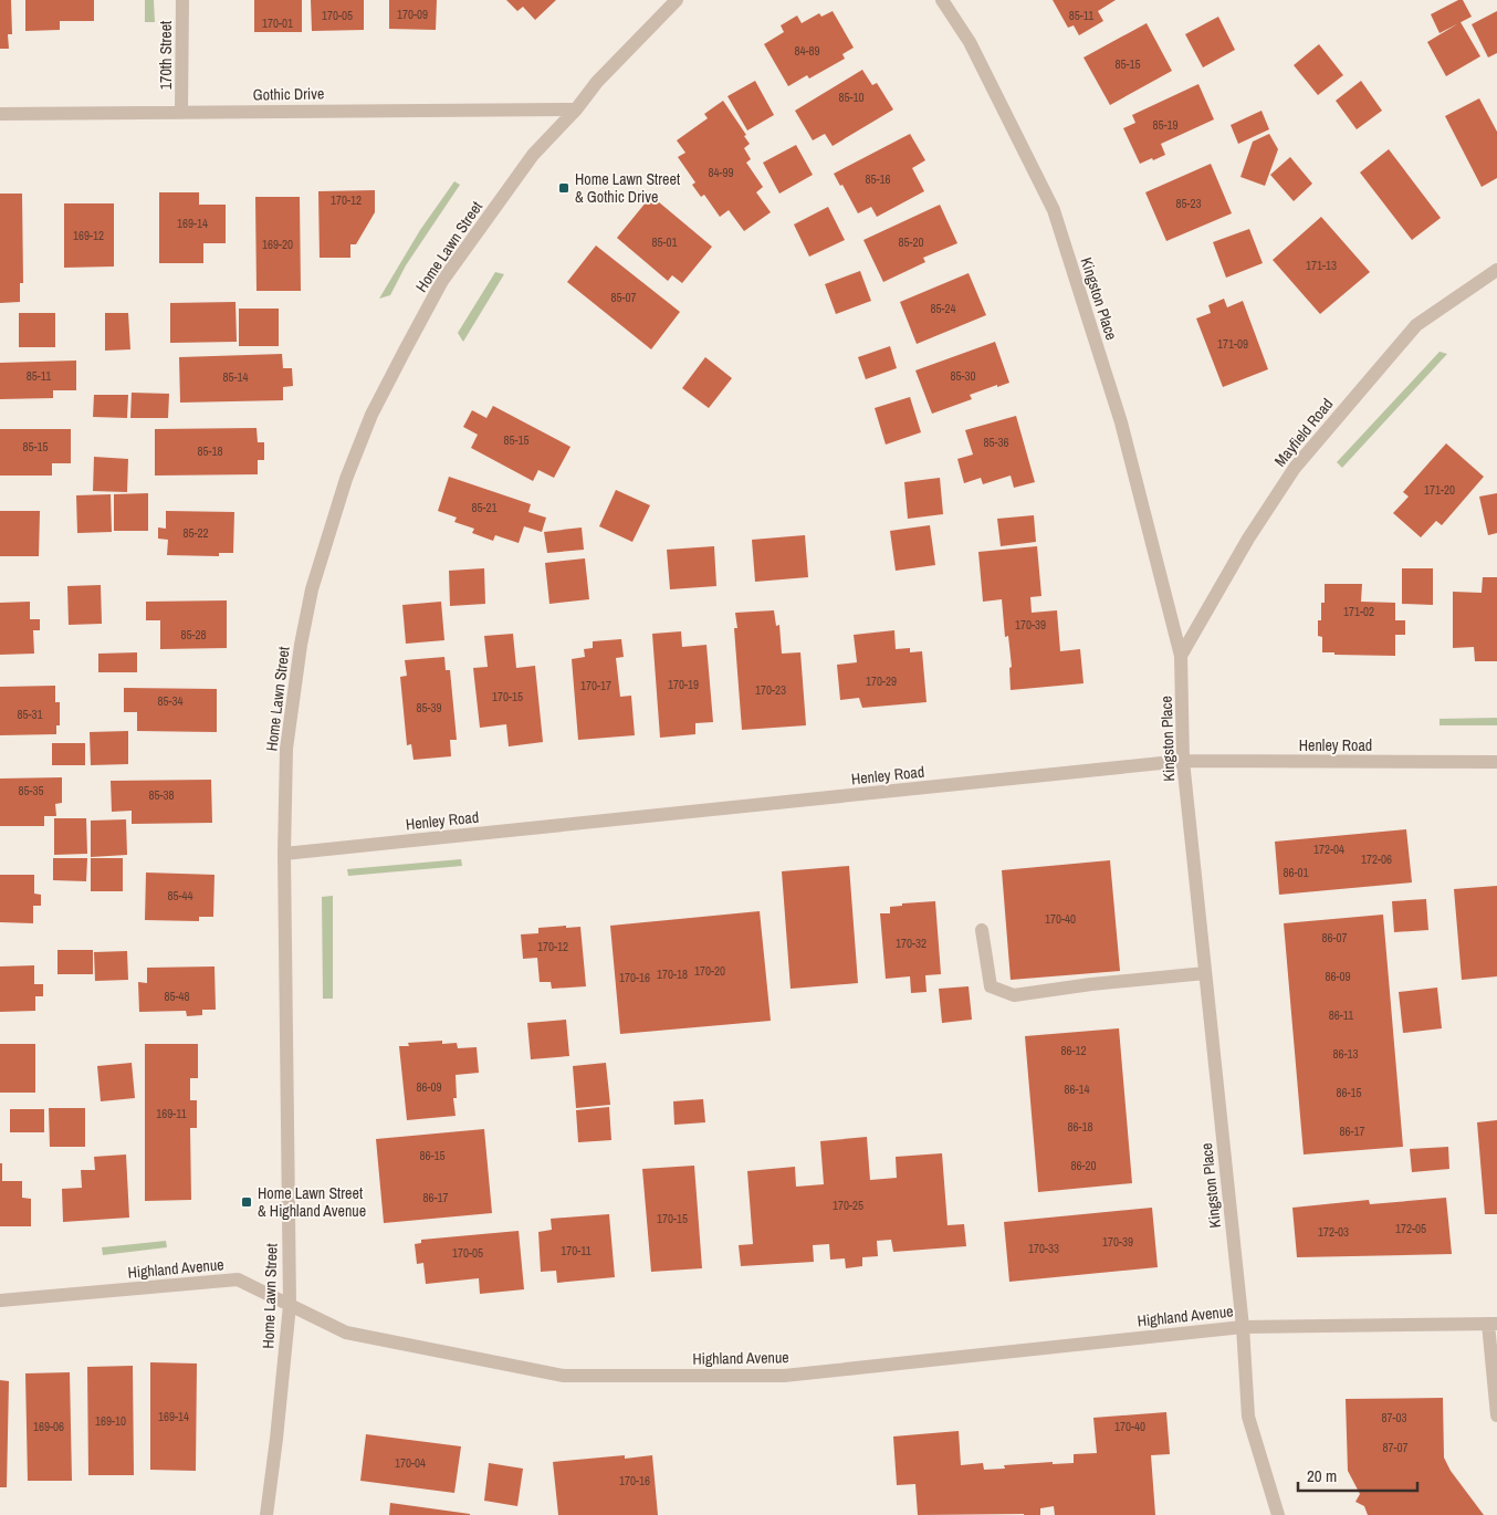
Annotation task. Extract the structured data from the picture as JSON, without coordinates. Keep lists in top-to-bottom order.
{
  "streets": {
    "street": [
      "170th Street",
      "Gothic Drive",
      "Home Lawn Street",
      "Kingston Place",
      "Mayfield Road",
      "Henley Road",
      "Highland Avenue"
    ]
  },
  "crossings": [
    ["170th Street", "Gothic Drive"],
    ["Gothic Drive", "Home Lawn Street"],
    ["Home Lawn Street", "Henley Road"],
    ["Home Lawn Street", "Highland Avenue"],
    ["Kingston Place", "Mayfield Road"],
    ["Kingston Place", "Henley Road"],
    ["Kingston Place", "Highland Avenue"]
  ],
  "places": {
    "transit": ["Home Lawn Street & Gothic Drive", "Home Lawn Street & Highland Avenue"]
  },
  "house_numbers": [
    "170-09",
    "170-05",
    "85-11",
    "170-01",
    "84-89",
    "85-15",
    "85-10",
    "85-19",
    "84-99",
    "85-16",
    "170-12",
    "85-23",
    "169-14",
    "169-12",
    "85-01",
    "85-20",
    "169-20",
    "171-13",
    "85-07",
    "85-24",
    "171-09",
    "85-11",
    "85-30",
    "85-14",
    "85-15",
    "85-36",
    "85-15",
    "85-18",
    "171-20",
    "85-21",
    "85-22",
    "171-02",
    "170-39",
    "85-28",
    "170-29",
    "170-19",
    "170-17",
    "170-23",
    "170-15",
    "85-34",
    "85-39",
    "85-31",
    "85-35",
    "85-38",
    "172-04",
    "172-06",
    "86-01",
    "85-44",
    "170-40",
    "86-07",
    "170-32",
    "170-12",
    "170-20",
    "170-18",
    "86-09",
    "170-16",
    "85-48",
    "86-11",
    "86-12",
    "86-13",
    "86-09",
    "86-14",
    "86-15",
    "169-11",
    "86-18",
    "86-17",
    "86-15",
    "86-20",
    "86-17",
    "170-25",
    "170-15",
    "172-05",
    "172-03",
    "170-39",
    "170-33",
    "170-11",
    "170-05",
    "169-14",
    "87-03",
    "169-10",
    "169-06",
    "170-40",
    "87-07",
    "170-04",
    "170-16"
  ],
  "scale_bar": "20 m"
}
